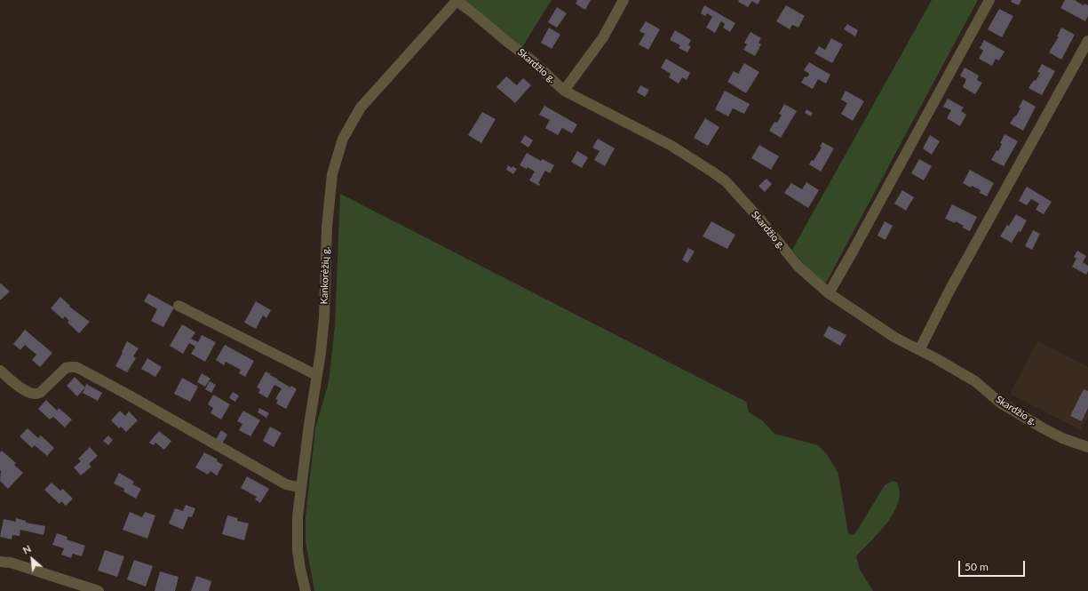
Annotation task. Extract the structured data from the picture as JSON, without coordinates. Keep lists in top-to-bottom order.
{
  "streets": {
    "street": ["Skardžio g.", "Kankorėžių g."]
  },
  "crossings": [
    ["Skardžio g.", "Kankorėžių g."]
  ],
  "scale_bar": "50 m",
  "north": "top left"
}
